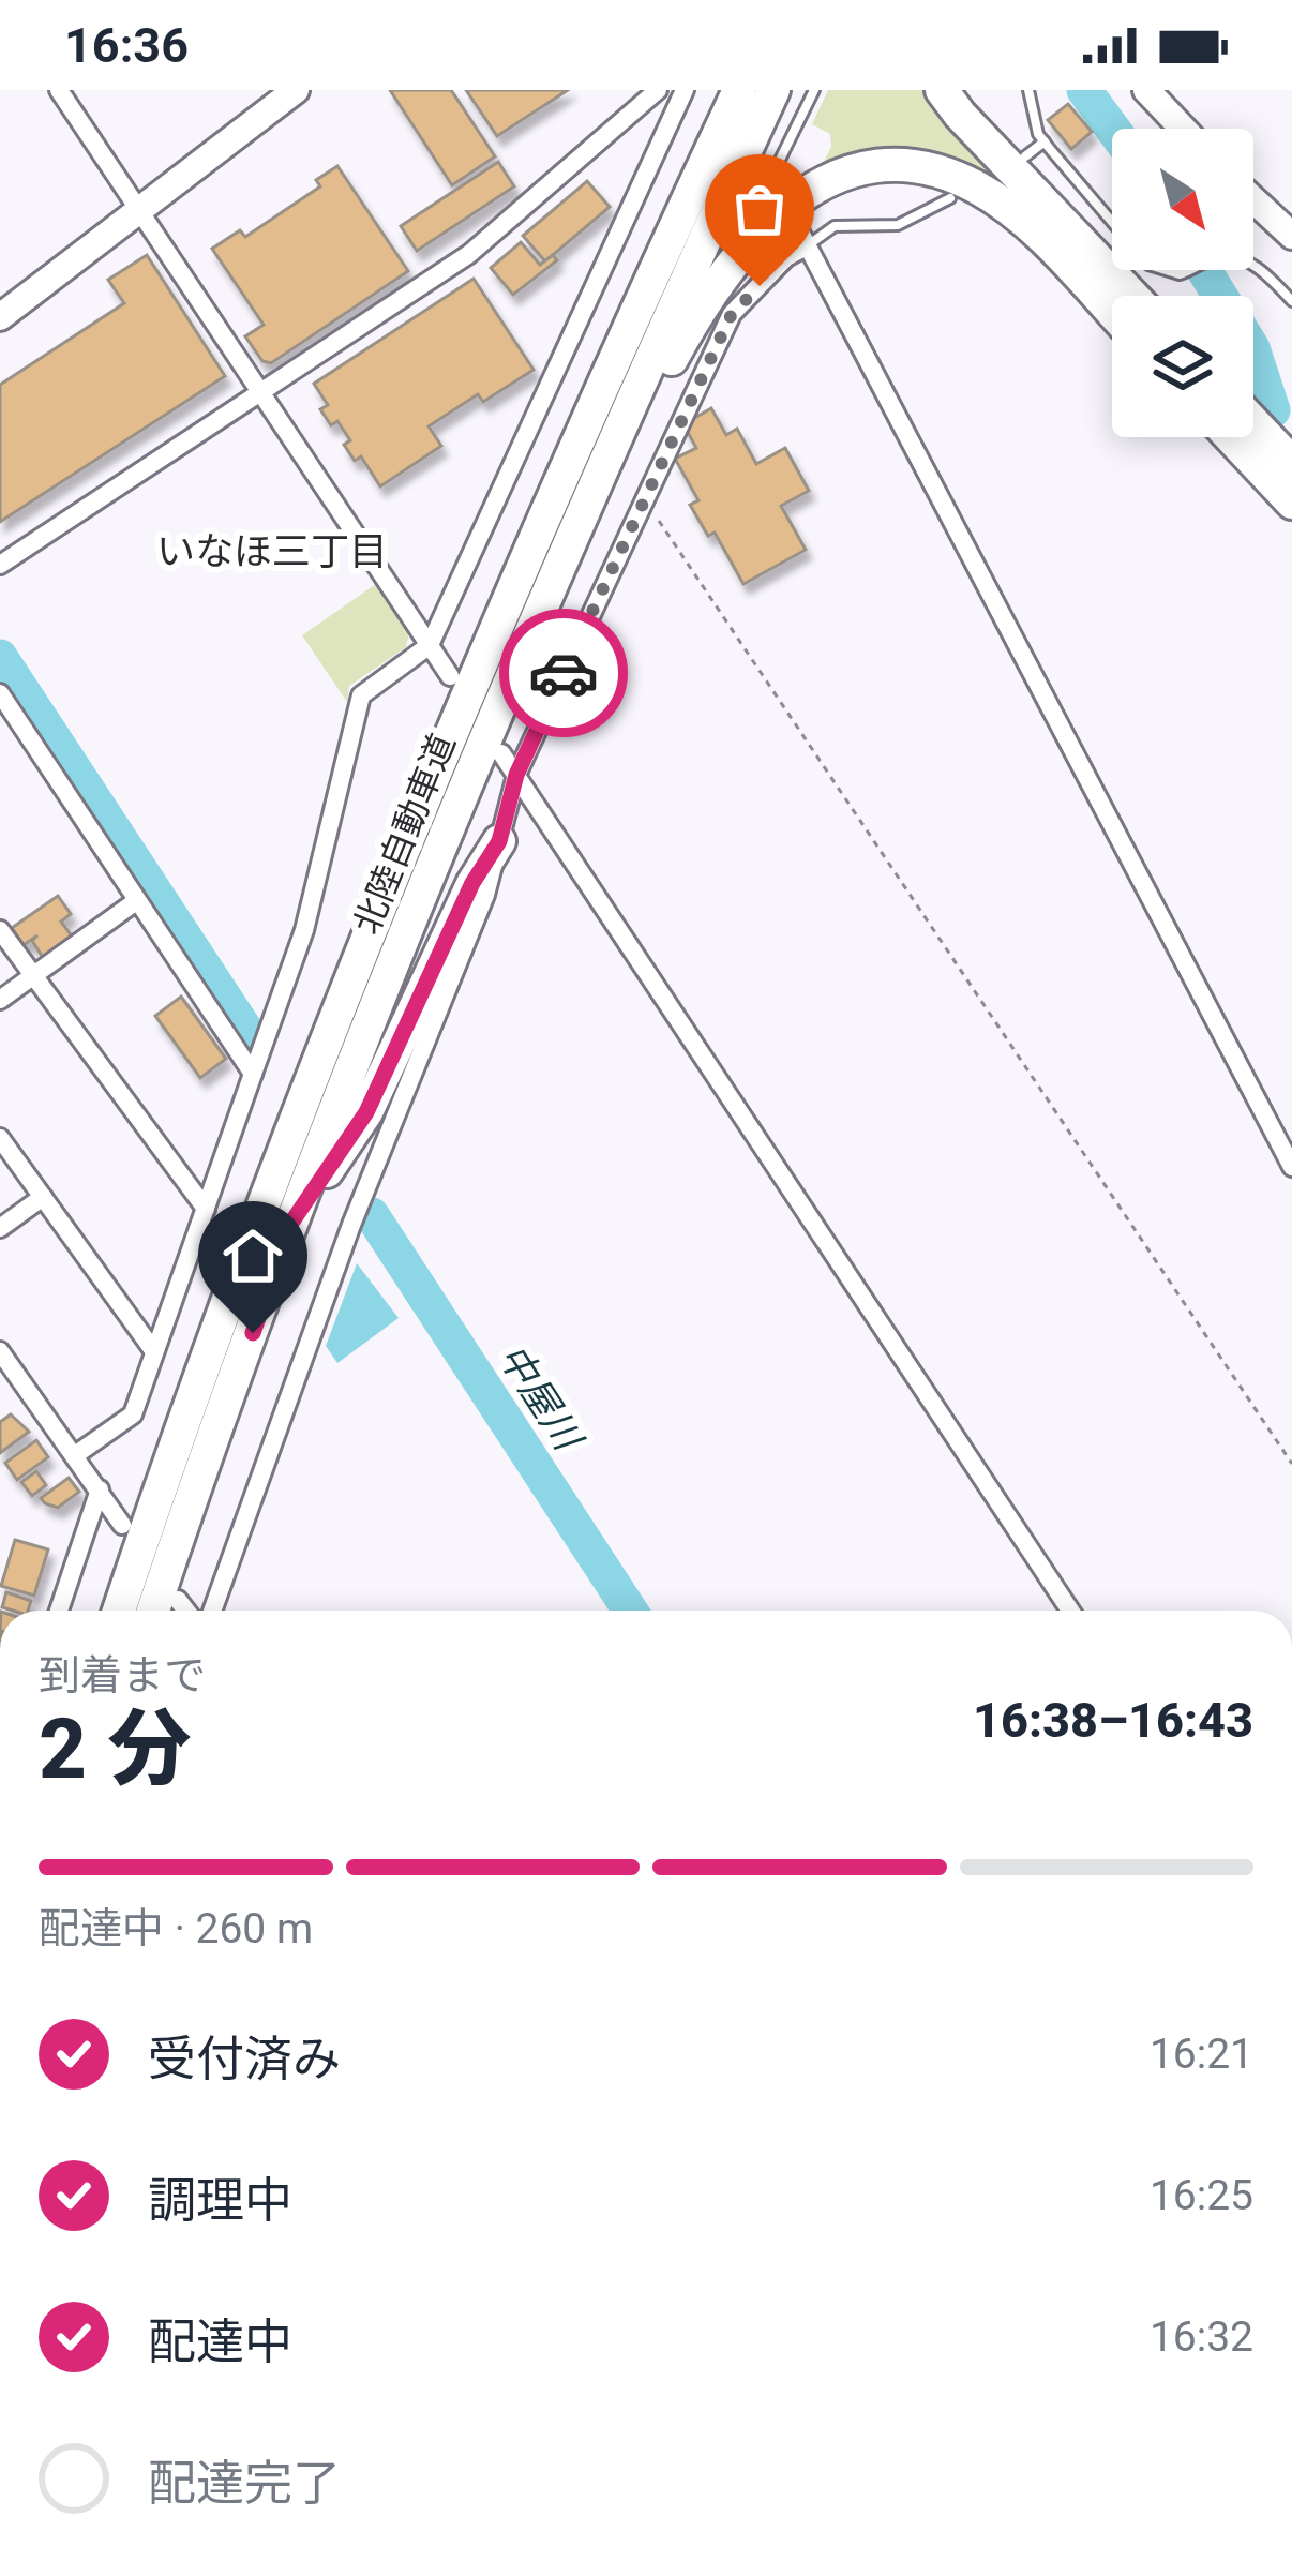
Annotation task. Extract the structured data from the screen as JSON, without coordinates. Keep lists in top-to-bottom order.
{
  "streets": {
    "highway": ["北陸自動車道"]
  },
  "districts": ["いなほ三丁目"],
  "water": ["中屋川"],
  "north": "bottom right",
  "page": {
    "status": "16:36",
    "heading": ["2 分", "到着まで", "16:38–16:43"],
    "bar": "配達中 · 260 m",
    "list": [
      ["受付済み", "16:21"],
      ["調理中", "16:25"],
      ["配達中", "16:32"],
      "配達完了"
    ]
  }
}
